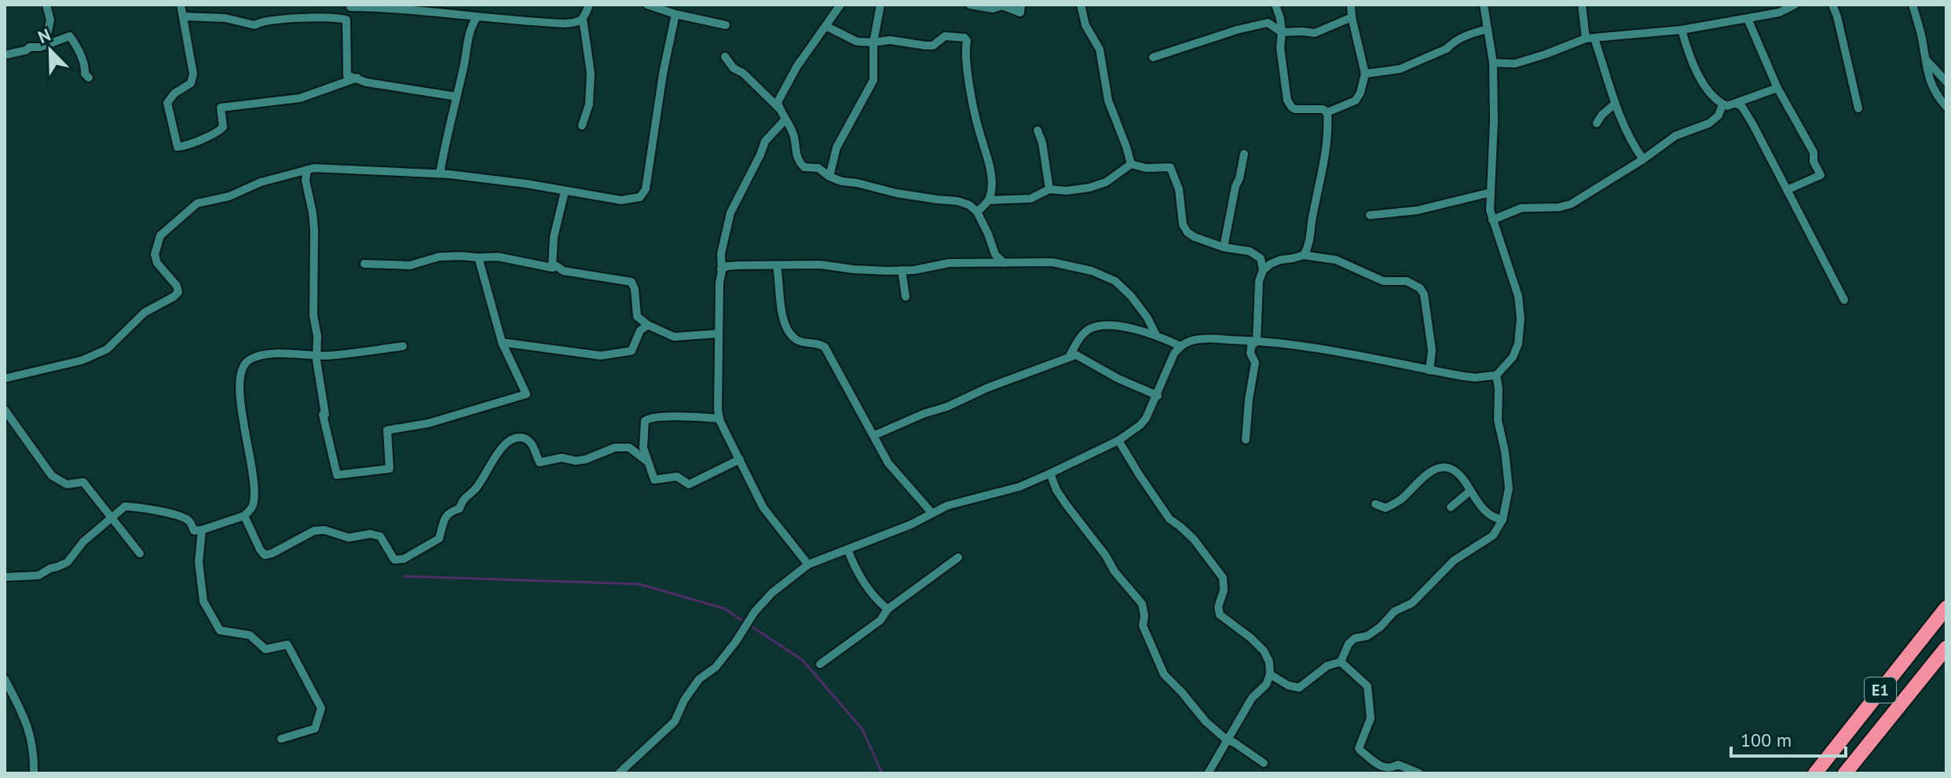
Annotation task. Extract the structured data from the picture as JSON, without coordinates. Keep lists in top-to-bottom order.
{
  "streets": {
    "highway": ["E1"]
  },
  "scale_bar": "100 m",
  "north": "top left"
}
